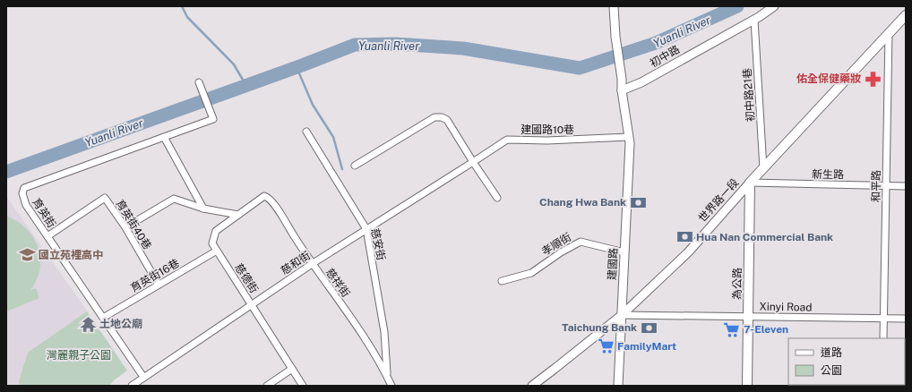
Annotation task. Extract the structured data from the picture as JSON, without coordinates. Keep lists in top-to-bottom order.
{
  "streets": {
    "main road": ["世界路一段", "為公路"],
    "street": [
      "初中路",
      "初中路21巷",
      "建國路10巷",
      "新生路",
      "和平路",
      "育英街",
      "育英街40巷",
      "慈安街",
      "孝順街",
      "慈和街",
      "建國路",
      "育英街16巷",
      "慈德街",
      "慈祥街",
      "Xinyi Road"
    ]
  },
  "crossings": [
    ["初中路", "初中路21巷"],
    ["初中路", "建國路"],
    ["初中路21巷", "世界路一段"],
    ["建國路10巷", "慈和街"],
    ["建國路10巷", "建國路"],
    ["新生路", "和平路"],
    ["新生路", "世界路一段"],
    ["新生路", "為公路"],
    ["和平路", "世界路一段"],
    ["和平路", "Xinyi Road"],
    ["世界路一段", "建國路"],
    ["世界路一段", "為公路"],
    ["世界路一段", "Xinyi Road"],
    ["育英街", "育英街40巷"],
    ["育英街", "慈和街"],
    ["育英街", "育英街16巷"],
    ["育英街40巷", "育英街16巷"],
    ["慈安街", "慈和街"],
    ["慈安街", "慈祥街"],
    ["孝順街", "建國路"],
    ["慈和街", "慈德街"],
    ["慈和街", "慈祥街"],
    ["建國路", "Xinyi Road"],
    ["育英街16巷", "慈德街"],
    ["慈德街", "慈祥街"],
    ["為公路", "Xinyi Road"]
  ],
  "water": ["Yuanli River"],
  "parks": ["灣麗親子公園"],
  "places": {
    "pharmacy": ["佑全保健藥妝"],
    "bank": ["Chang Hwa Bank", "Hua Nan Commercial Bank", "Taichung Bank"],
    "school or university": ["國立苑裡高中"],
    "temple": ["土地公廟"],
    "supermarket": ["7-Eleven", "FamilyMart"]
  },
  "legend": ["道路", "公園"]
}
